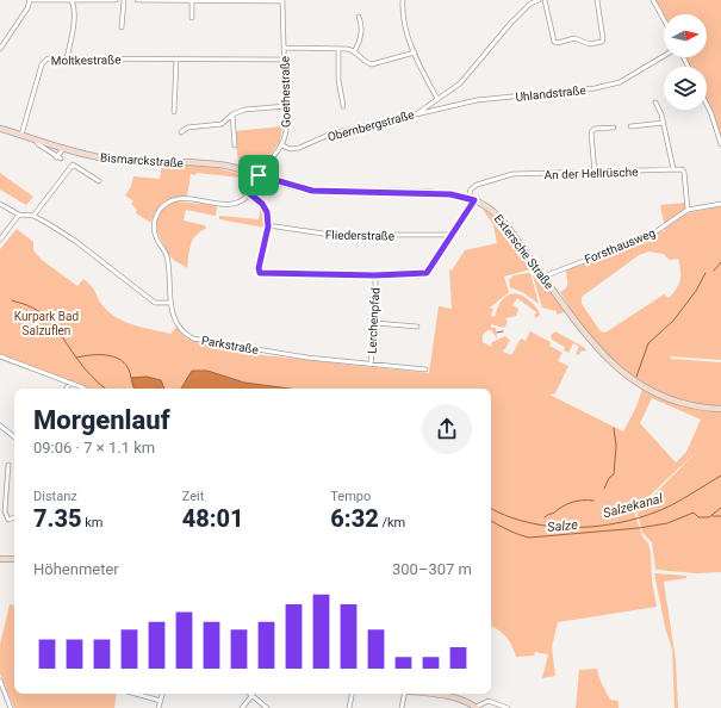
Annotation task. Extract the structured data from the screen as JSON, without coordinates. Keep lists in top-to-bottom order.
{
  "streets": {
    "main road": ["Bismarckstraße", "Extersche Straße"],
    "street": [
      "Moltkestraße",
      "Goethestraße",
      "Uhlandstraße",
      "Obernbergstraße",
      "An der Hellrüsche",
      "Fliederstraße",
      "Forsthausweg",
      "Lerchenpfad",
      "Parkstraße"
    ]
  },
  "crossings": [
    ["Moltkestraße", "Goethestraße"],
    ["Moltkestraße", "Bismarckstraße"],
    ["Goethestraße", "Obernbergstraße"],
    ["Goethestraße", "Bismarckstraße"],
    ["Goethestraße", "Extersche Straße"],
    ["Uhlandstraße", "Obernbergstraße"],
    ["Bismarckstraße", "Extersche Straße"],
    ["An der Hellrüsche", "Extersche Straße"],
    ["Forsthausweg", "Extersche Straße"],
    ["Lerchenpfad", "Parkstraße"]
  ],
  "water": ["Salzekanal", "Salze"],
  "parks": ["Kurpark Bad Salzuflen"],
  "north": "right",
  "page": {
    "heading": ["Morgenlauf", "09:06 · 7 × 1.1 km"],
    "stats": [
      ["Distanz", "7.35 km"],
      ["Zeit", "48:01"],
      ["Tempo", "6:32 /km"]
    ],
    "chart": ["Höhenmeter", "300–307 m"]
  }
}
